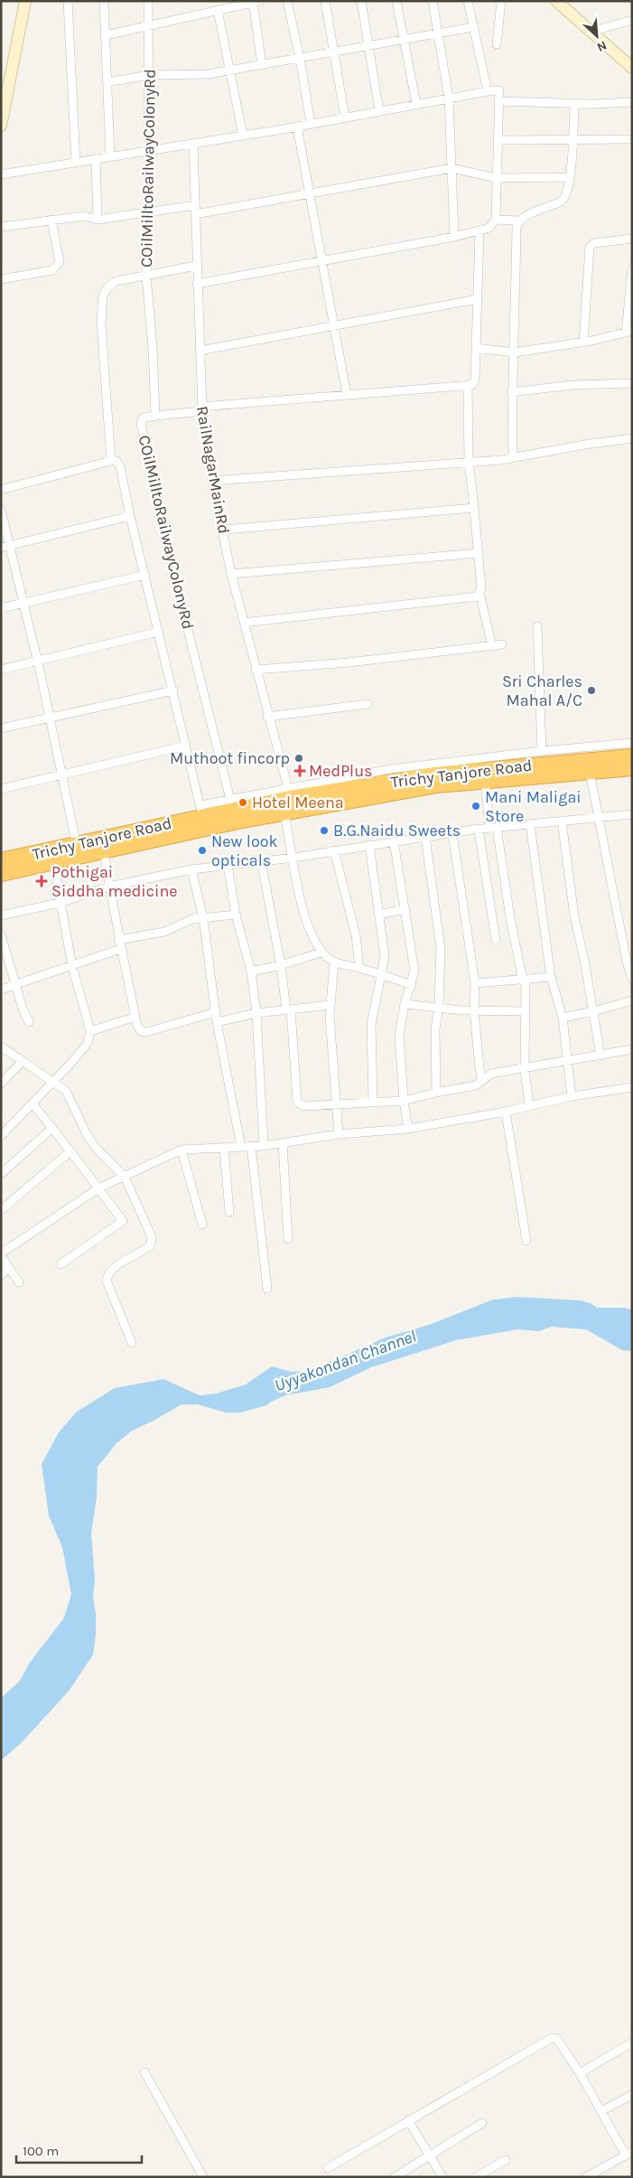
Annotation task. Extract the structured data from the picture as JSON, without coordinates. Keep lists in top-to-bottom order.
{
  "streets": {
    "highway": ["Trichy Tanjore Road"],
    "street": ["COilMilltoRailwayColonyRd", "RailNagarMainRd"]
  },
  "water": ["Uyyakondan Channel"],
  "places": {
    "other": [
      "Sri Charles Mahal A/C",
      "Muthoot fincorp",
      "Hotel Meena",
      "Mani Maligai Store",
      "B.G.Naidu Sweets",
      "New look opticals"
    ],
    "health": ["MedPlus", "Pothigai Siddha medicine"]
  },
  "scale_bar": "100 m",
  "north": "bottom right"
}
